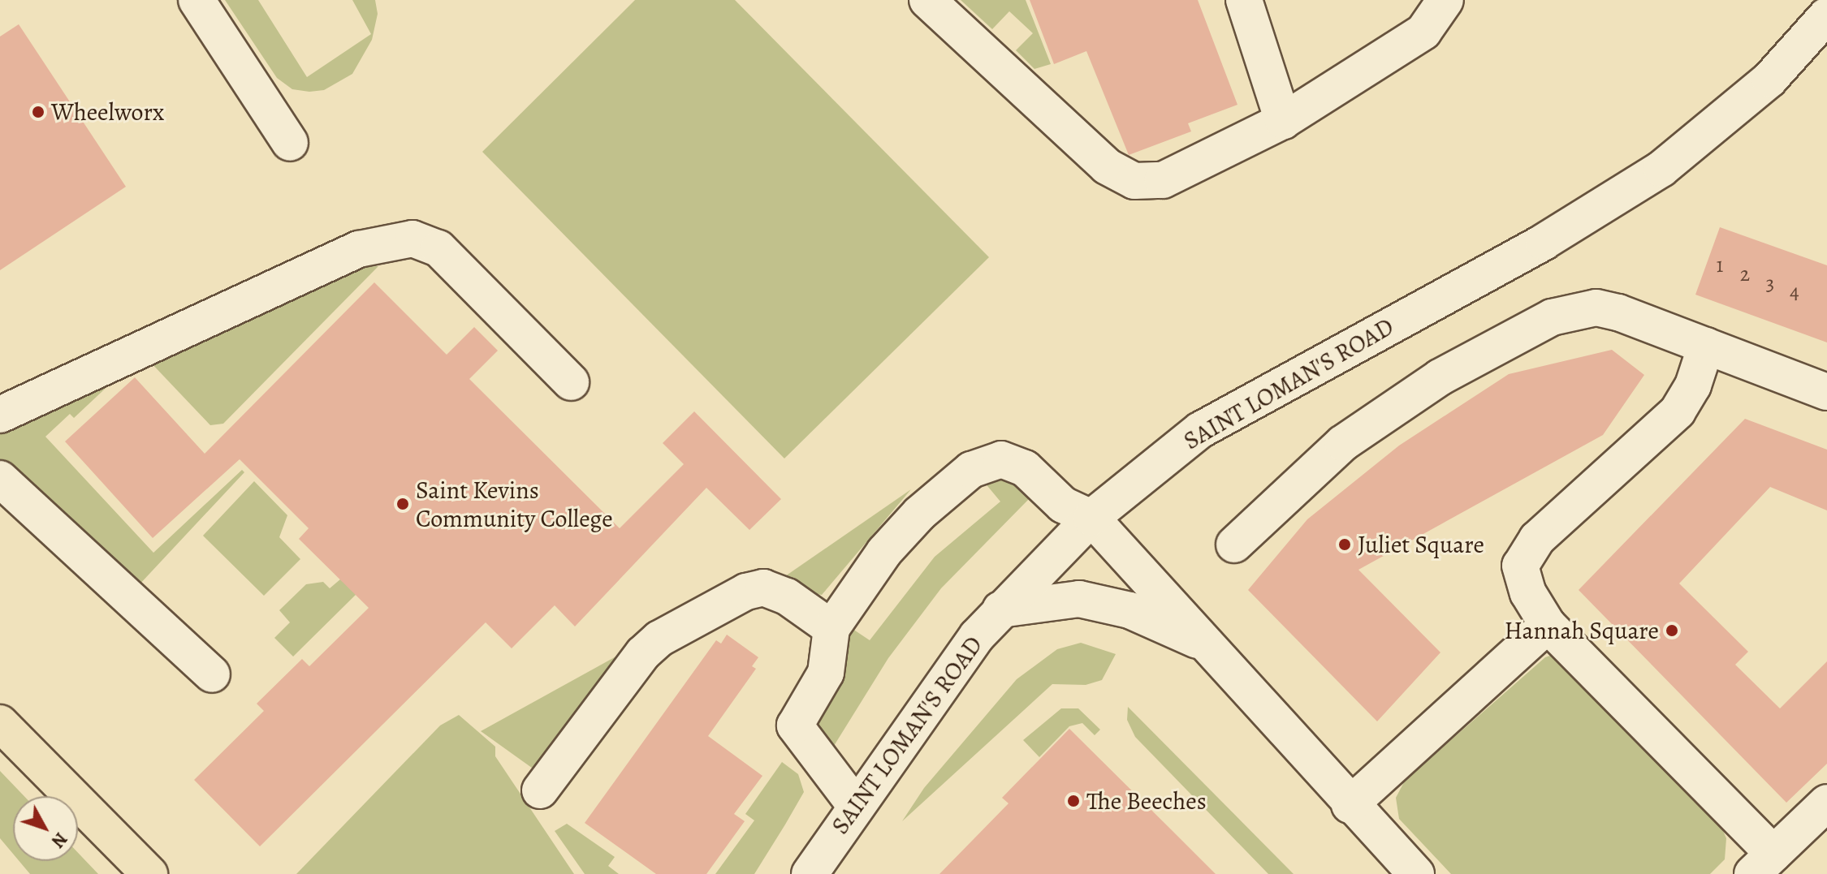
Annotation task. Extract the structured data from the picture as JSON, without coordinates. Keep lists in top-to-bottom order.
{
  "streets": {
    "street": ["SAINT LOMAN'S ROAD"]
  },
  "places": [
    "Wheelworx",
    "Saint Kevins Community College",
    "Juliet Square",
    "Hannah Square",
    "The Beeches"
  ],
  "house_numbers": [
    "1",
    "2",
    "3",
    "4"
  ],
  "north": "bottom right"
}
